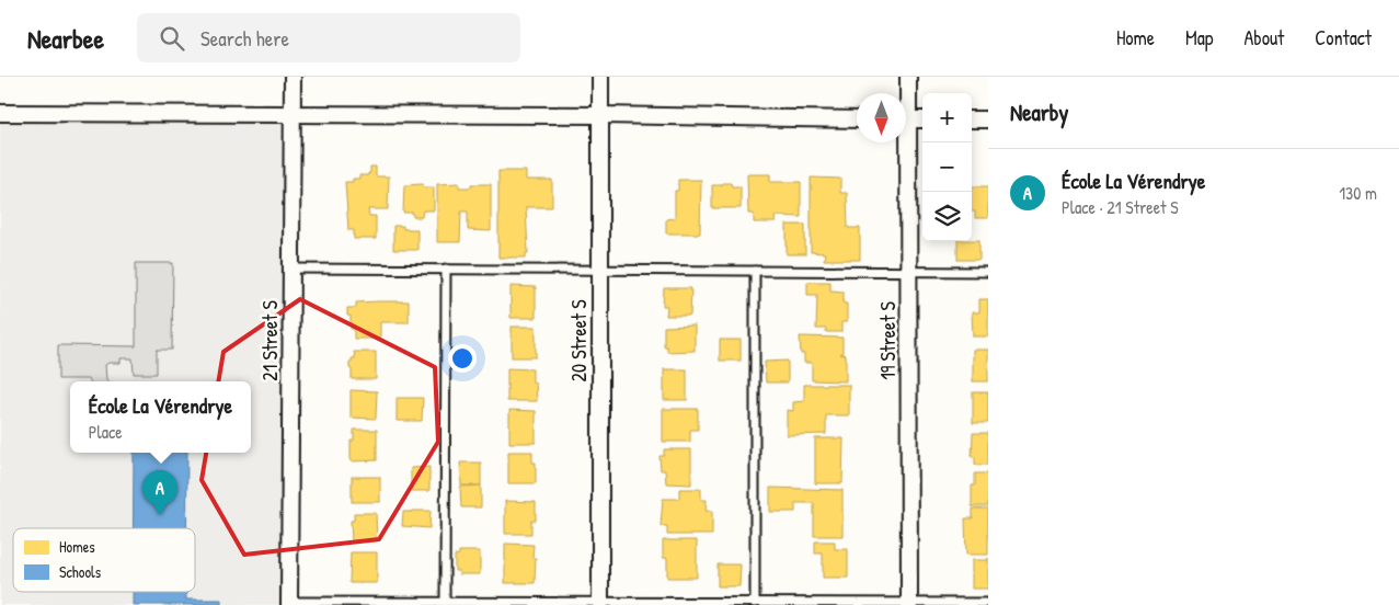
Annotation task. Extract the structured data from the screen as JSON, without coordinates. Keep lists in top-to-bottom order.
{
  "streets": {
    "street": ["21 Street S", "20 Street S", "19 Street S"]
  },
  "legend": ["Homes", "Schools"],
  "north": "bottom",
  "page": {
    "header": "Nearbee",
    "search": "Search here",
    "nav": [
      "Home",
      "Map",
      "About",
      "Contact"
    ],
    "heading": "Nearby",
    "map_buttons": ["+", "−"],
    "list": [
      {
        "mark": "A",
        "name": "École La Vérendrye",
        "note": "Place · 21 Street S",
        "value": "130 m"
      }
    ],
    "popup": ["École La Vérendrye", "Place"],
    "pins": "A"
  }
}
